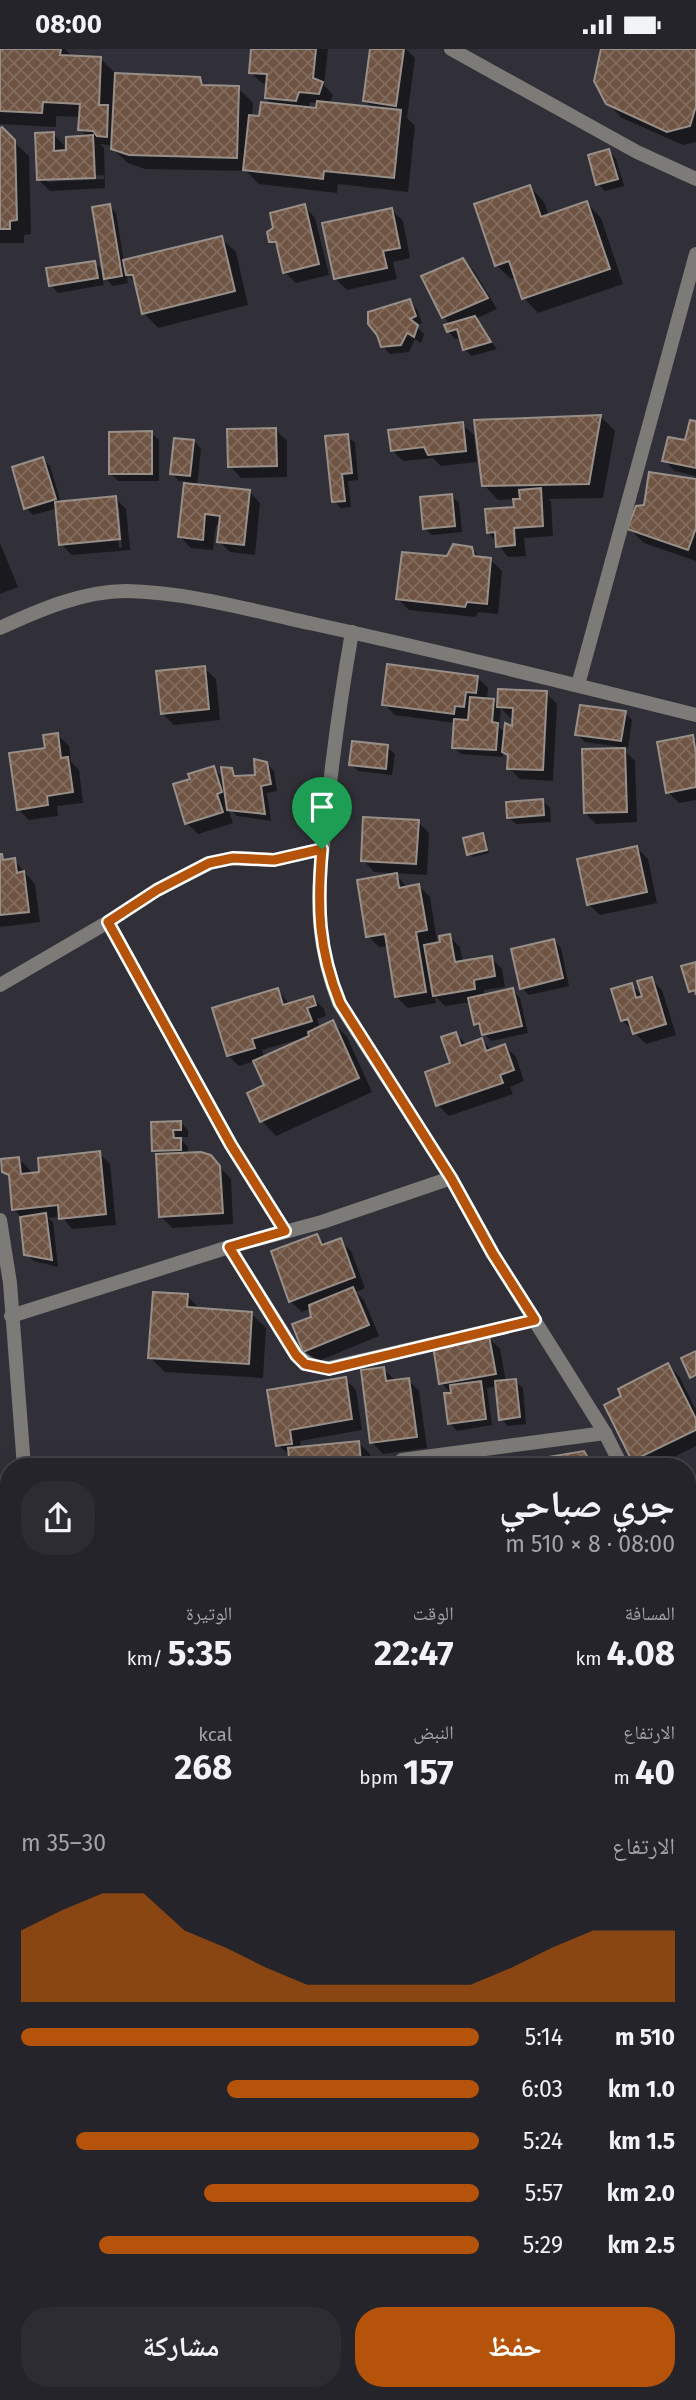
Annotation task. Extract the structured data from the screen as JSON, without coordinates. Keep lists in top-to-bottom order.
{
  "page": {
    "status": "08:00",
    "heading": ["جري صباحي", "08:00 · 8 × 510 m"],
    "stats": [
      ["المسافة", "4.08 km"],
      ["الوقت", "22:47"],
      ["الوتيرة", "5:35 /km"],
      ["الارتفاع", "40 m"],
      ["النبض", "157 bpm"],
      ["kcal", "268"]
    ],
    "chart": ["الارتفاع", "30–35 m"],
    "list": [
      {
        "name": "510 m",
        "note": "5:14"
      },
      {
        "name": "1.0 km",
        "note": "6:03"
      },
      {
        "name": "1.5 km",
        "note": "5:24"
      },
      {
        "name": "2.0 km",
        "note": "5:57"
      },
      {
        "name": "2.5 km",
        "note": "5:29"
      }
    ],
    "buttons": ["حفظ", "مشاركة"]
  }
}
